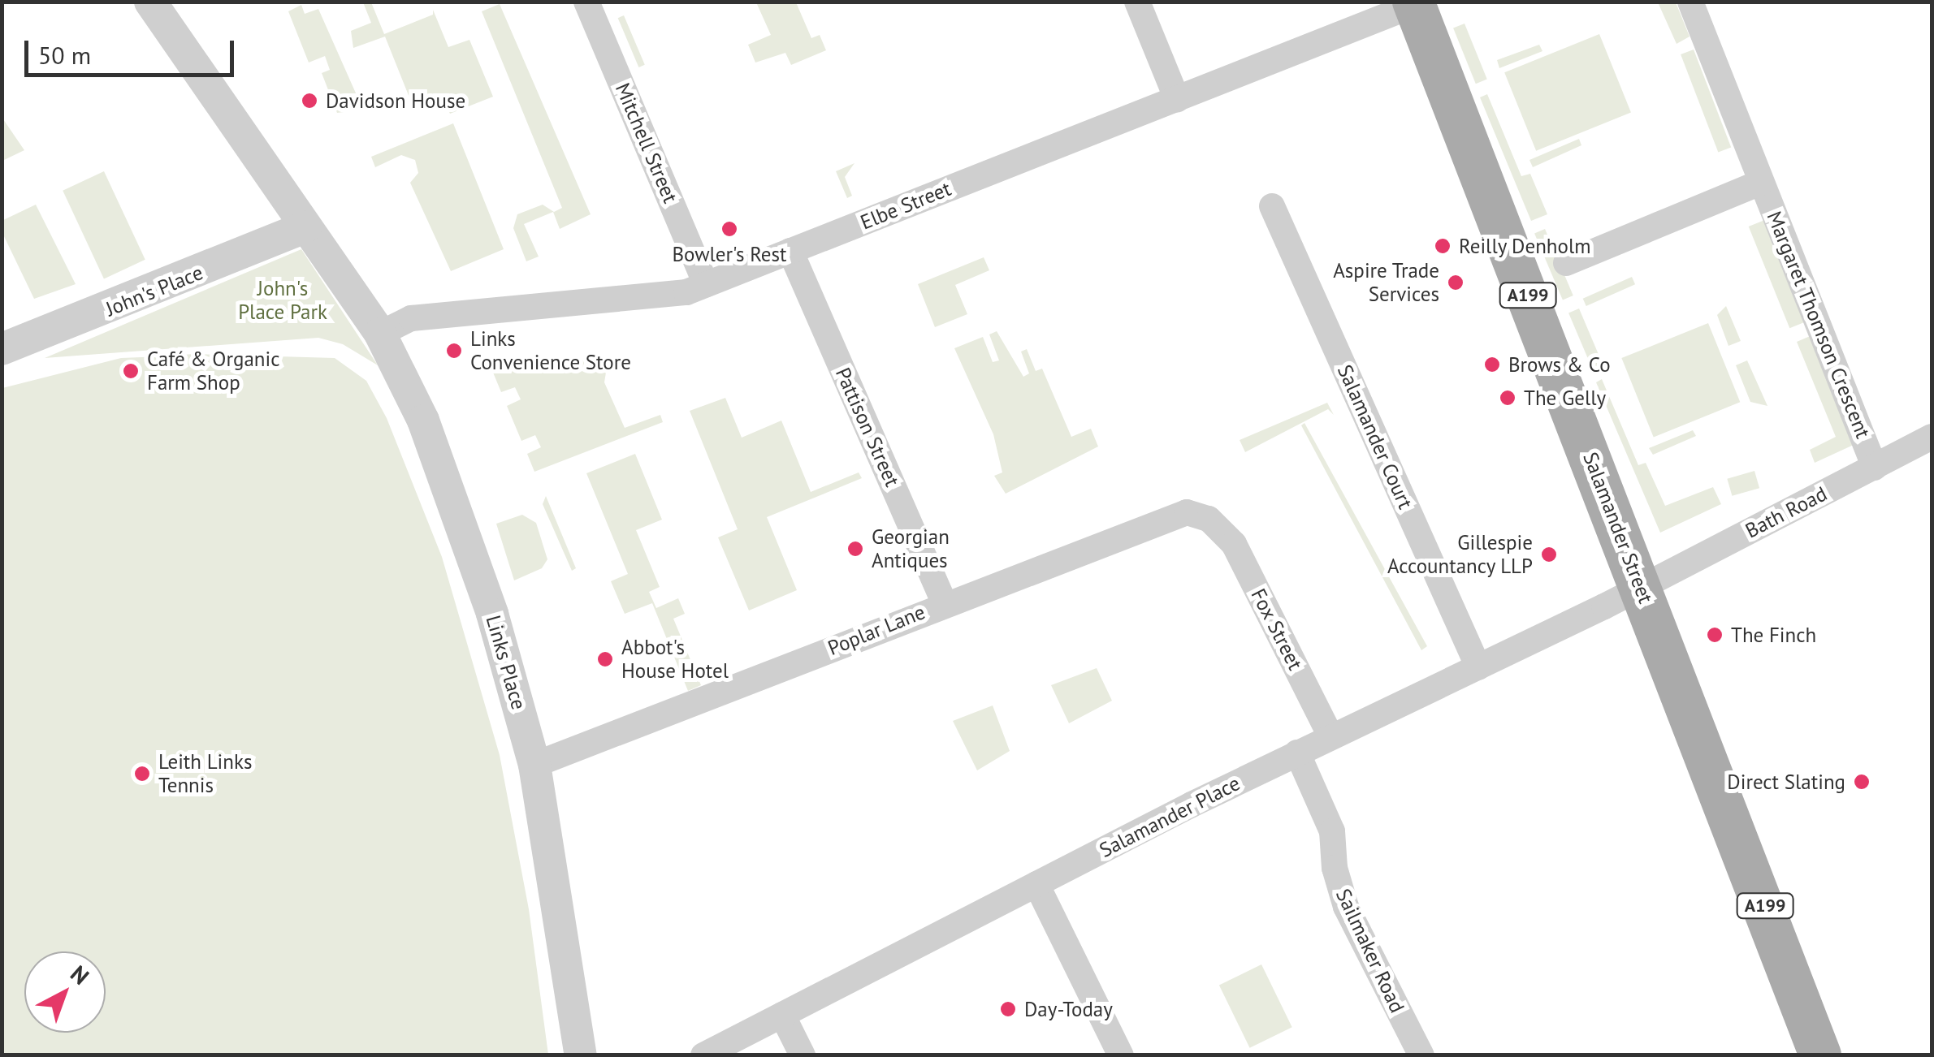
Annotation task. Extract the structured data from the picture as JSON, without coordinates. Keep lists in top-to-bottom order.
{
  "streets": {
    "main road": ["A199", "Salamander Street"],
    "street": [
      "Mitchell Street",
      "Elbe Street",
      "John's Place",
      "Margaret Thomson Crescent",
      "Pattison Street",
      "Salamander Court",
      "Bath Road",
      "Fox Street",
      "Poplar Lane",
      "Links Place",
      "Salamander Place",
      "Sailmaker Road"
    ]
  },
  "crossings": [
    ["Mitchell Street", "Elbe Street"],
    ["Elbe Street", "Pattison Street"],
    ["Elbe Street", "Salamander Street"],
    ["Elbe Street", "Links Place"],
    ["John's Place", "Links Place"],
    ["Margaret Thomson Crescent", "Bath Road"],
    ["Pattison Street", "Poplar Lane"],
    ["Salamander Court", "Salamander Place"],
    ["Bath Road", "Salamander Street"],
    ["Bath Road", "Salamander Place"],
    ["Salamander Street", "Salamander Place"],
    ["Fox Street", "Poplar Lane"],
    ["Fox Street", "Salamander Place"],
    ["Poplar Lane", "Links Place"],
    ["Salamander Place", "Sailmaker Road"]
  ],
  "parks": ["John's Place Park"],
  "places": [
    "Davidson House",
    "Bowler's Rest",
    "Reilly Denholm",
    "Aspire Trade Services",
    "Links Convenience Store",
    "Brows & Co",
    "Café & Organic Farm Shop",
    "The Gelly",
    "Georgian Antiques",
    "Gillespie Accountancy LLP",
    "The Finch",
    "Abbot's House Hotel",
    "Leith Links Tennis",
    "Direct Slating",
    "Day-Today"
  ],
  "scale_bar": "50 m",
  "north": "top right"
}
